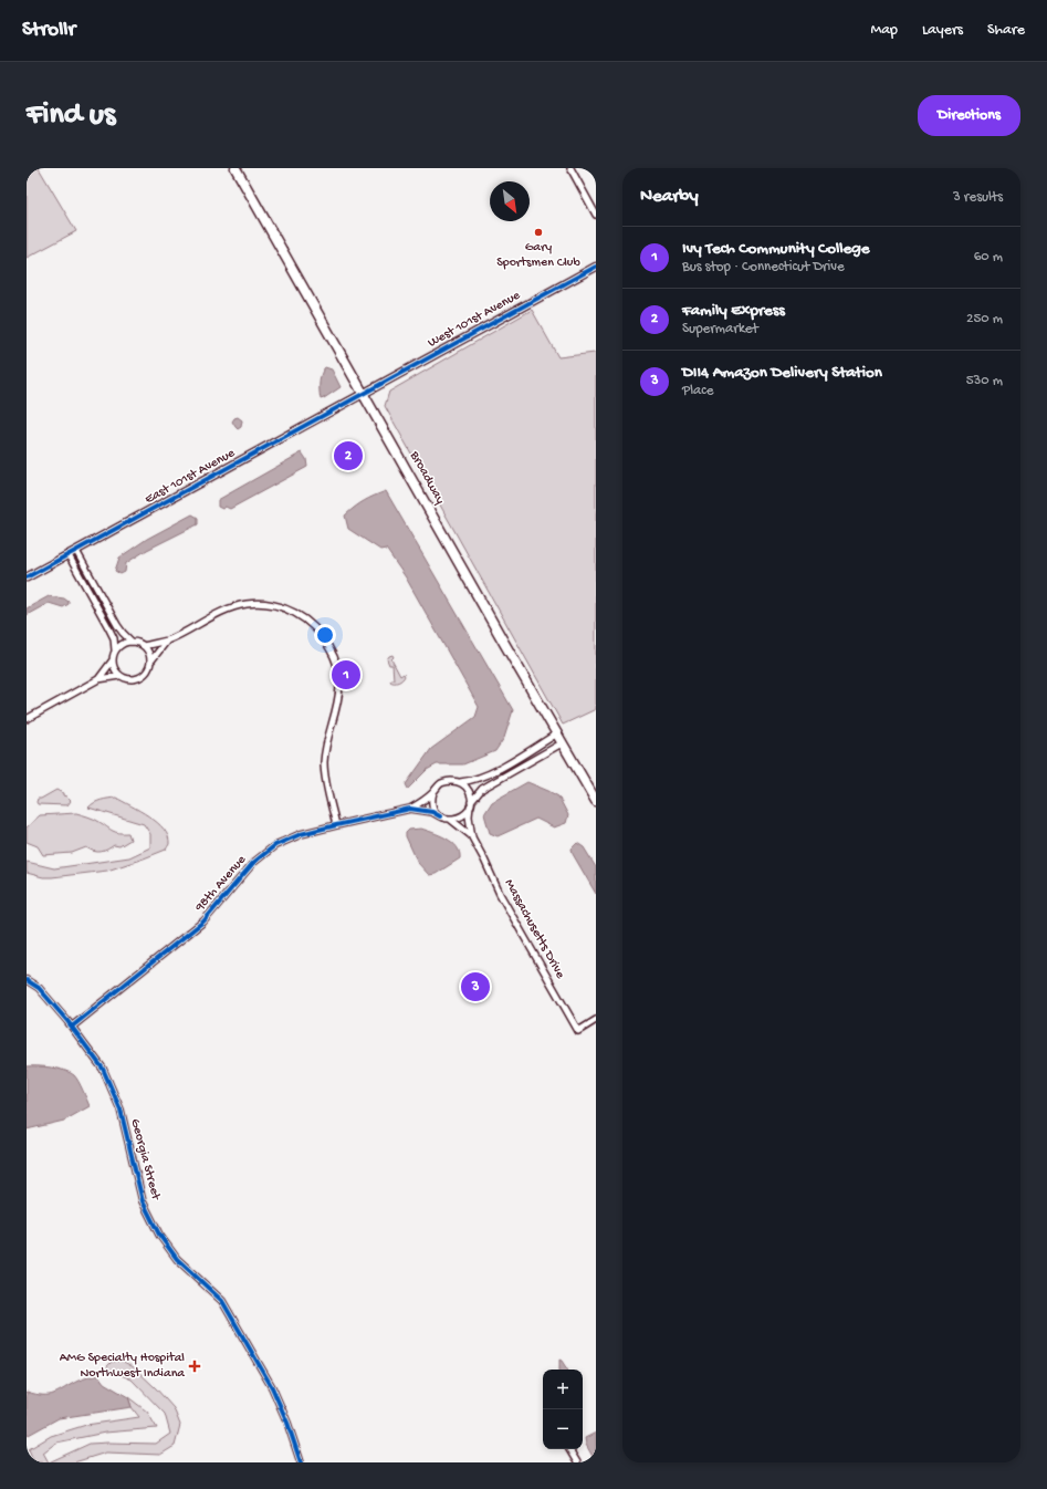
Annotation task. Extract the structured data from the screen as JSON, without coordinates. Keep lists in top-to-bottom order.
{
  "streets": {
    "main road": ["Broadway"],
    "street": [
      "West 101st Avenue",
      "East 101st Avenue",
      "98th Avenue",
      "Massachusetts Drive",
      "Georgia Street"
    ]
  },
  "crossings": [
    ["West 101st Avenue", "East 101st Avenue"],
    ["West 101st Avenue", "Broadway"],
    ["East 101st Avenue", "Broadway"],
    ["Broadway", "98th Avenue"],
    ["98th Avenue", "Georgia Street"]
  ],
  "places": {
    "other": ["Gary Sportsmen Club"],
    "health": ["AMG Specialty Hospital Northwest Indiana"]
  },
  "north": "bottom right",
  "page": {
    "header": "Strollr",
    "nav": ["Map", "Layers", "Share"],
    "buttons": "Directions",
    "title": "Find us",
    "heading": ["Nearby", "3 results"],
    "list": [
      {
        "mark": "1",
        "name": "Ivy Tech Community College",
        "note": "Bus stop · Connecticut Drive",
        "value": "60 m"
      },
      {
        "mark": "2",
        "name": "Family Express",
        "note": "Supermarket",
        "value": "250 m"
      },
      {
        "mark": "3",
        "name": "DII4 Amazon Delivery Station",
        "note": "Place",
        "value": "530 m"
      }
    ],
    "pins": ["2", "1", "3"],
    "map_buttons": ["+", "−"]
  }
}
